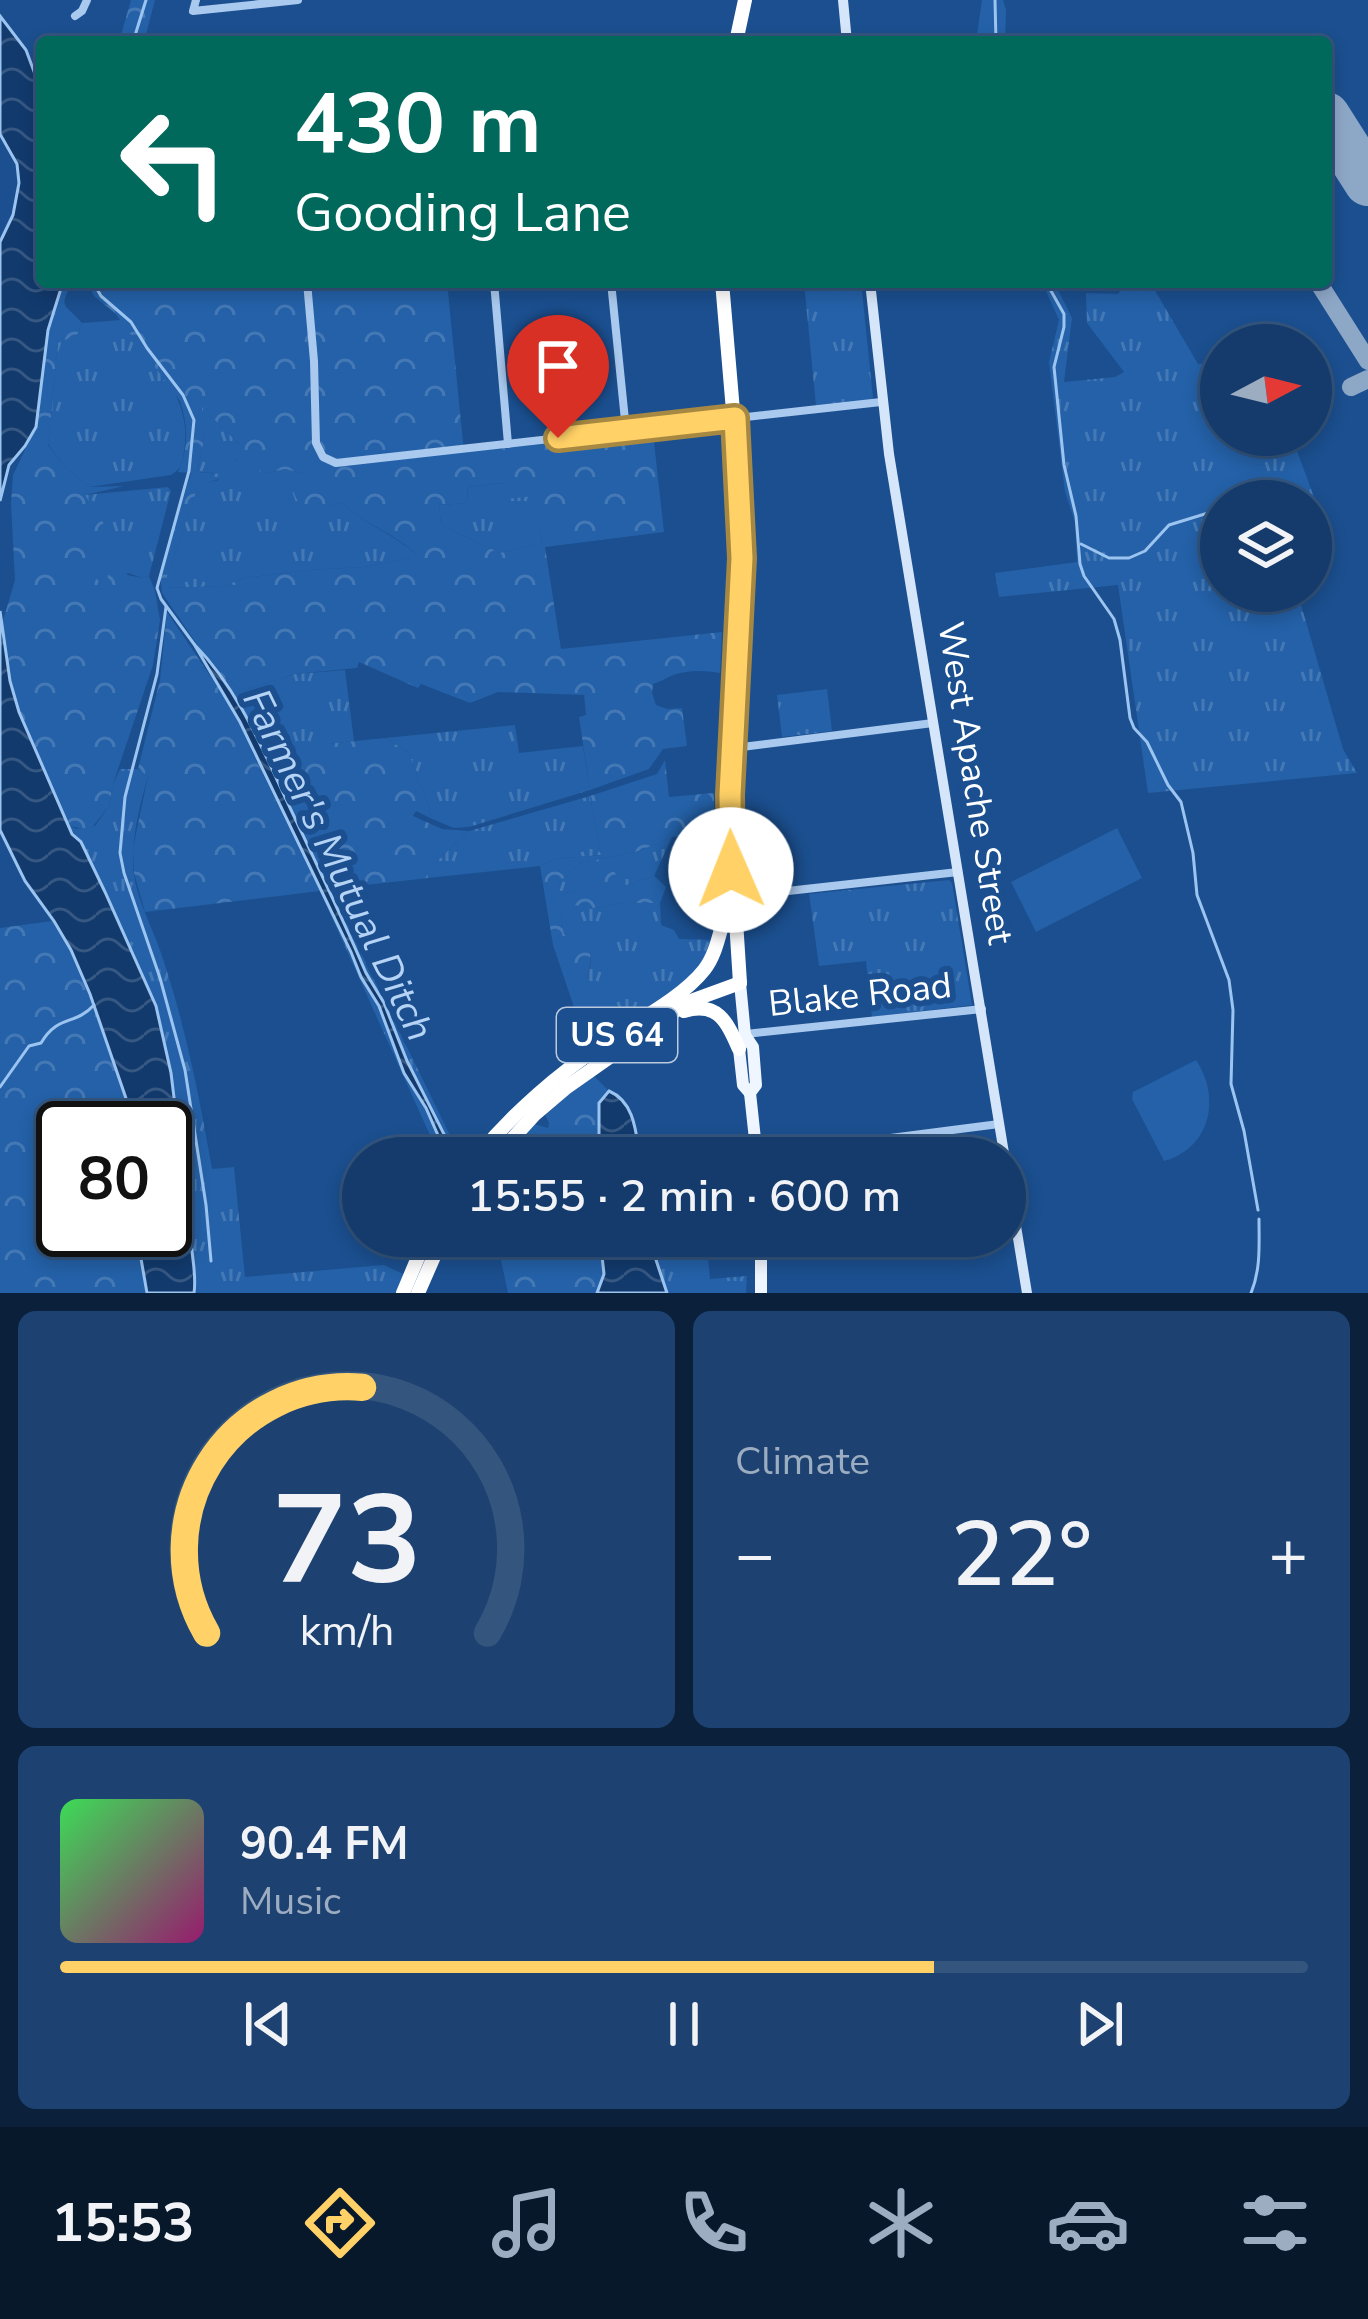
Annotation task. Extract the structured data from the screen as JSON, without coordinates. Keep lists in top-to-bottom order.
{
  "streets": {
    "highway": ["US 64"],
    "main road": ["West Apache Street"],
    "street": ["Blake Road"]
  },
  "crossings": [
    ["West Apache Street", "Blake Road"]
  ],
  "water": ["Farmer's Mutual Ditch"],
  "north": "right",
  "page": {
    "turn": ["430 m", "Gooding Lane"],
    "limit": "80",
    "trip": "15:55 · 2 min · 600 m",
    "tile": "Climate",
    "heat": ["−", "22°", "+"],
    "song": ["90.4 FM", "Music"],
    "tabs": "15:53",
    "gauge": ["73", "km/h"]
  }
}
